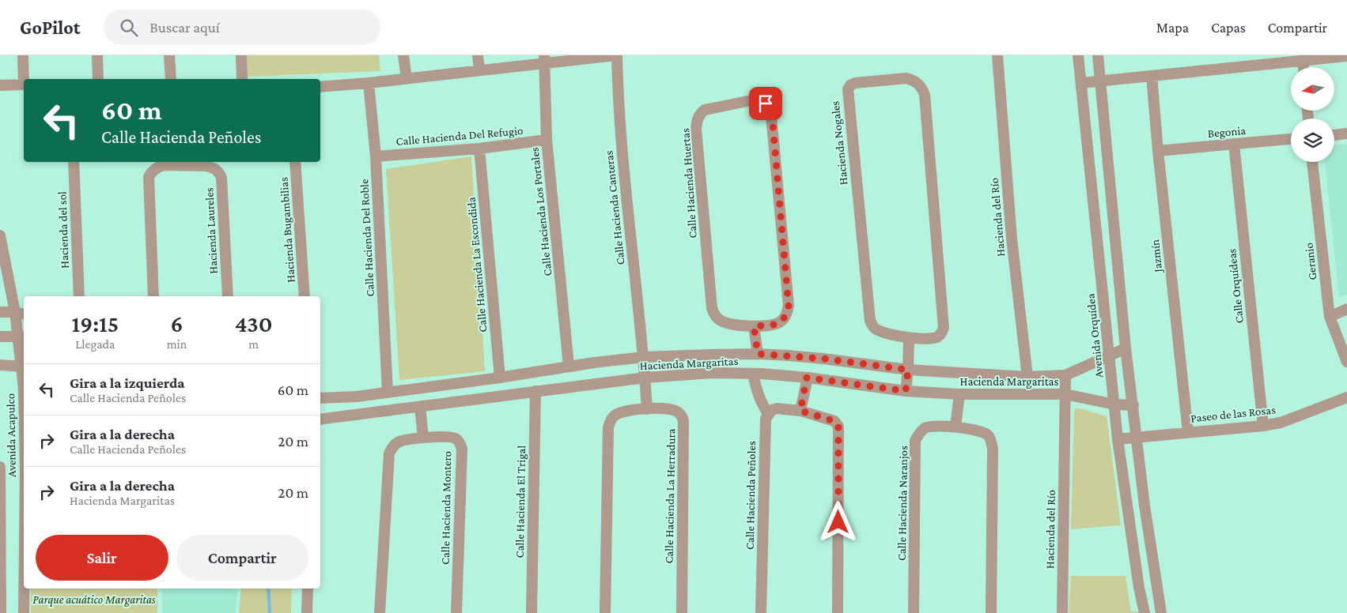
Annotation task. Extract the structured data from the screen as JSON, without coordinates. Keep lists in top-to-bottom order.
{
  "streets": {
    "street": [
      "Begonia",
      "Calle Hacienda Del Refugio",
      "Hacienda Nogales",
      "Calle Hacienda Huertas",
      "Calle Hacienda Canteras",
      "Calle Hacienda Los Portales",
      "Hacienda del Río",
      "Hacienda del sol",
      "Hacienda Bugambilias",
      "Hacienda Laureles",
      "Calle Hacienda Del Roble",
      "Jazmín",
      "Geranio",
      "Calle Hacienda La Escondida",
      "Calle Orquídeas",
      "Avenida Orquídea",
      "Hacienda Margaritas",
      "Paseo de las Rosas",
      "Avenida Acapulco",
      "Calle Hacienda Peñoles",
      "Calle Hacienda La Herradura",
      "Calle Hacienda El Trigal",
      "Calle Hacienda Naranjos",
      "Calle Hacienda Montero"
    ]
  },
  "crossings": [
    ["Begonia", "Jazmín"],
    ["Begonia", "Calle Orquídeas"],
    ["Calle Hacienda Del Refugio", "Calle Hacienda Los Portales"],
    ["Calle Hacienda Del Refugio", "Calle Hacienda Del Roble"],
    ["Calle Hacienda Del Refugio", "Calle Hacienda La Escondida"],
    ["Calle Hacienda Canteras", "Hacienda Margaritas"],
    ["Calle Hacienda Los Portales", "Hacienda Margaritas"],
    ["Hacienda del Río", "Hacienda Margaritas"],
    ["Calle Hacienda Del Roble", "Hacienda Margaritas"],
    ["Jazmín", "Paseo de las Rosas"],
    ["Calle Hacienda La Escondida", "Hacienda Margaritas"],
    ["Calle Orquídeas", "Paseo de las Rosas"],
    ["Avenida Orquídea", "Hacienda Margaritas"],
    ["Avenida Orquídea", "Paseo de las Rosas"],
    ["Hacienda Margaritas", "Calle Hacienda El Trigal"]
  ],
  "parks": ["Parque acuático Margaritas"],
  "north": "left",
  "page": {
    "header": "GoPilot",
    "search": "Buscar aquí",
    "nav": ["Mapa", "Capas", "Compartir"],
    "turn": ["60 m", "Calle Hacienda Peñoles"],
    "eta": [
      "19:15",
      "Llegada",
      "6",
      "min",
      "430",
      "m"
    ],
    "list": [
      {
        "name": "Gira a la izquierda",
        "note": "Calle Hacienda Peñoles",
        "value": "60 m"
      },
      {
        "name": "Gira a la derecha",
        "note": "Calle Hacienda Peñoles",
        "value": "20 m"
      },
      {
        "name": "Gira a la derecha",
        "note": "Hacienda Margaritas",
        "value": "20 m"
      }
    ],
    "buttons": ["Salir", "Compartir"]
  }
}
